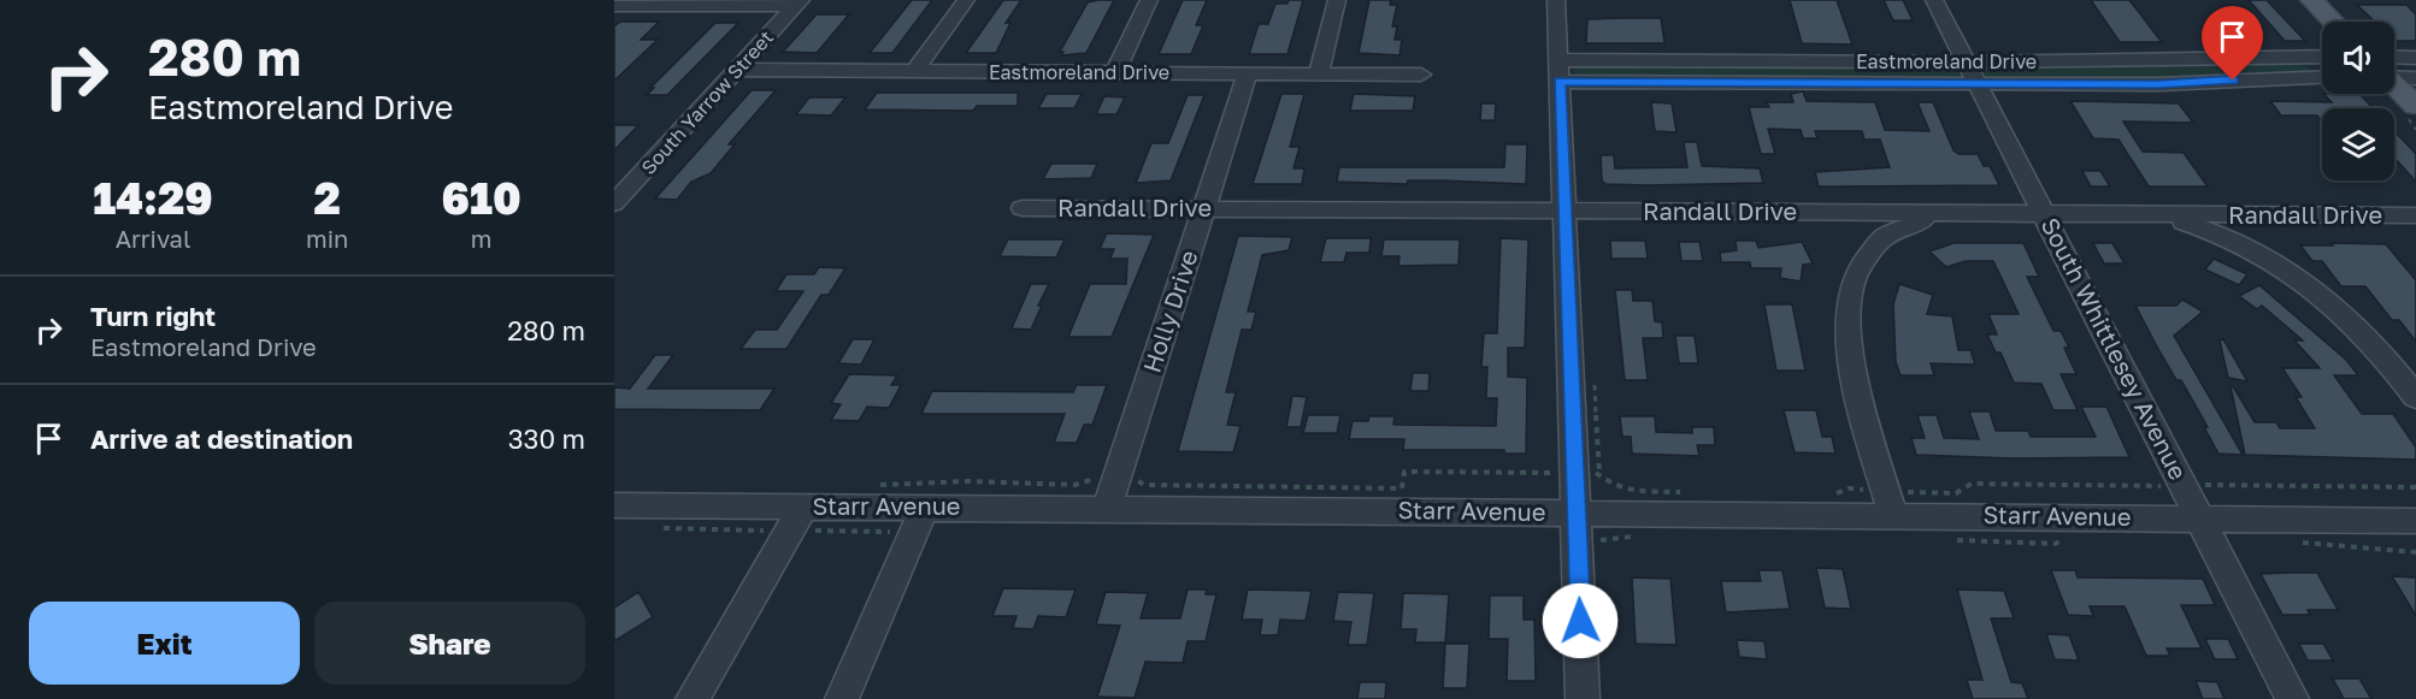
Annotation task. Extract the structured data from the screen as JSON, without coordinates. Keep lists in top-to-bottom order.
{
  "streets": {
    "street": [
      "Eastmoreland Drive",
      "South Yarrow Street",
      "Randall Drive",
      "Holly Drive",
      "South Whittlesey Avenue",
      "Starr Avenue"
    ]
  },
  "crossings": [
    ["Eastmoreland Drive", "South Yarrow Street"],
    ["Eastmoreland Drive", "Holly Drive"],
    ["Eastmoreland Drive", "South Whittlesey Avenue"],
    ["Randall Drive", "Holly Drive"],
    ["Randall Drive", "South Whittlesey Avenue"],
    ["Holly Drive", "Starr Avenue"],
    ["South Whittlesey Avenue", "Starr Avenue"]
  ],
  "page": {
    "turn": ["280 m", "Eastmoreland Drive"],
    "eta": [
      "14:29",
      "Arrival",
      "2",
      "min",
      "610",
      "m"
    ],
    "list": [
      {
        "name": "Turn right",
        "note": "Eastmoreland Drive",
        "value": "280 m"
      },
      {
        "name": "Arrive at destination",
        "value": "330 m"
      }
    ],
    "buttons": ["Exit", "Share"]
  }
}
